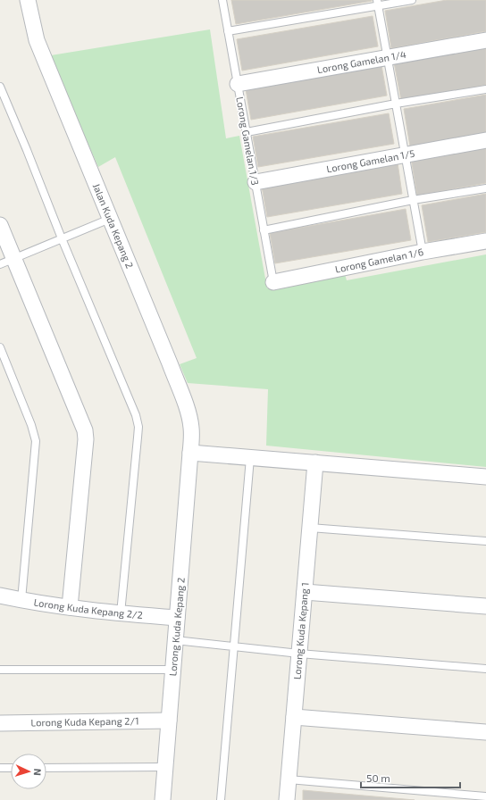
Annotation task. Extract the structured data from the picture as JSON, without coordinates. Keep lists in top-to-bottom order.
{
  "streets": {
    "street": [
      "Lorong Gamelan 1/4",
      "Lorong Gamelan 1/5",
      "Jalan Kuda Kepang 2",
      "Lorong Gamelan 1/6",
      "Lorong Kuda Kepang 2/2",
      "Lorong Kuda Kepang 2",
      "Lorong Kuda Kepang 1",
      "Lorong Kuda Kepang 2/1"
    ],
    "lane": ["Lorong Gamelan 1/3"]
  },
  "crossings": [
    ["Lorong Gamelan 1/4", "Lorong Gamelan 1/3"],
    ["Lorong Gamelan 1/3", "Lorong Gamelan 1/5"],
    ["Lorong Gamelan 1/3", "Lorong Gamelan 1/6"],
    ["Jalan Kuda Kepang 2", "Lorong Kuda Kepang 2"],
    ["Lorong Kuda Kepang 2/2", "Lorong Kuda Kepang 2"],
    ["Lorong Kuda Kepang 2", "Lorong Kuda Kepang 2/1"]
  ],
  "scale_bar": "50 m",
  "north": "right"
}
